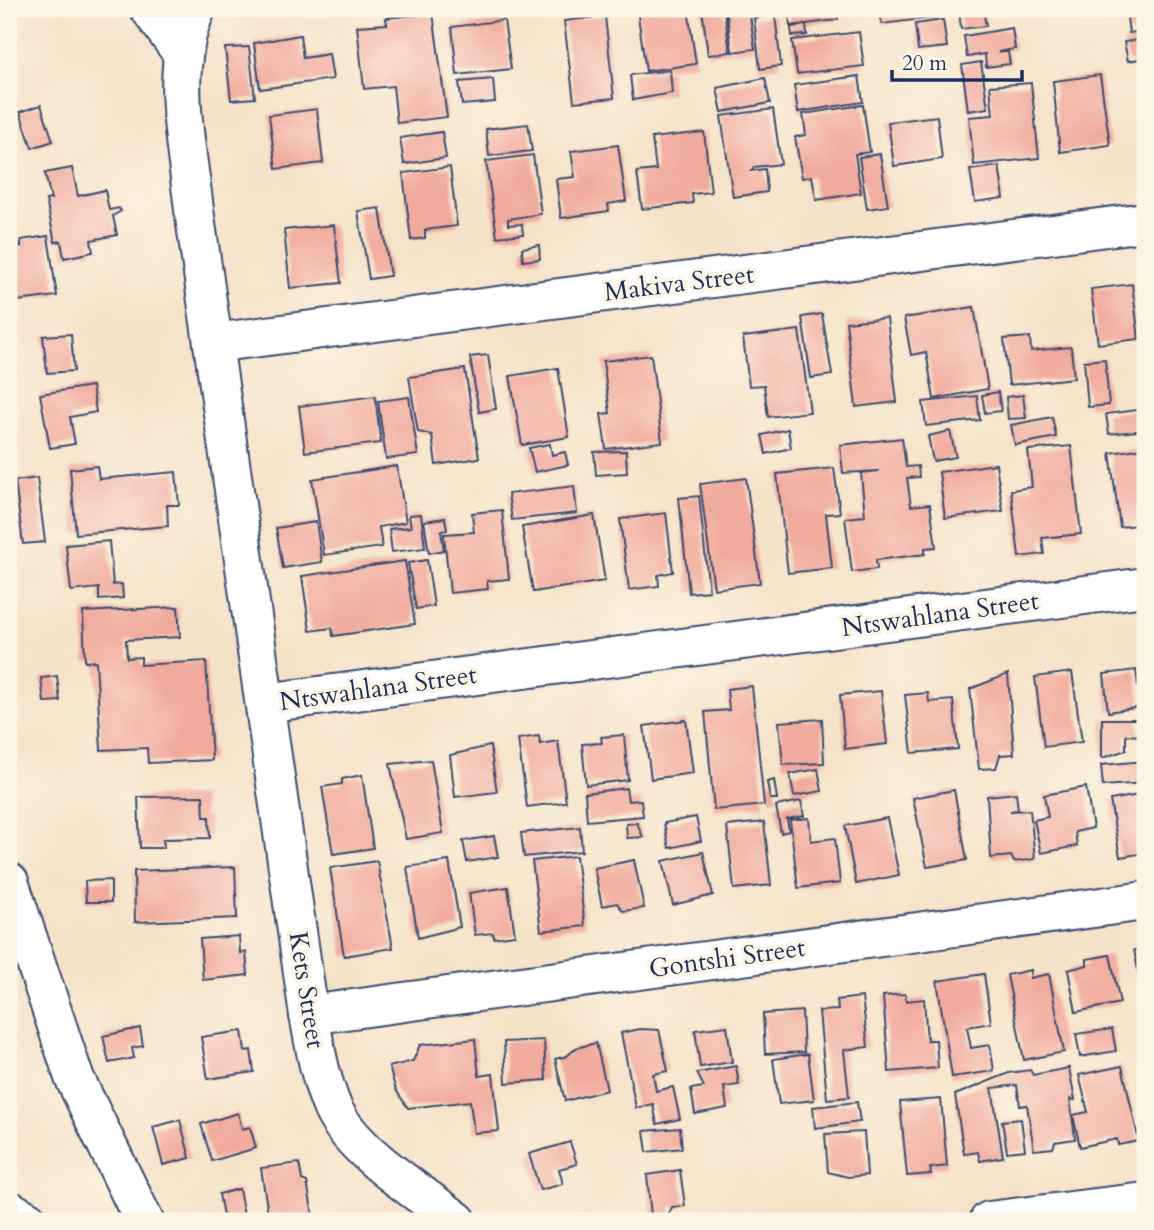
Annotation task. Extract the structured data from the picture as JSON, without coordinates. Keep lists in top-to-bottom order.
{
  "streets": {
    "street": [
      "Makiva Street",
      "Ntswahlana Street",
      "Gontshi Street",
      "Kets Street"
    ]
  },
  "crossings": [
    ["Makiva Street", "Ntswahlana Street"],
    ["Ntswahlana Street", "Kets Street"],
    ["Gontshi Street", "Kets Street"]
  ],
  "scale_bar": "20 m"
}
